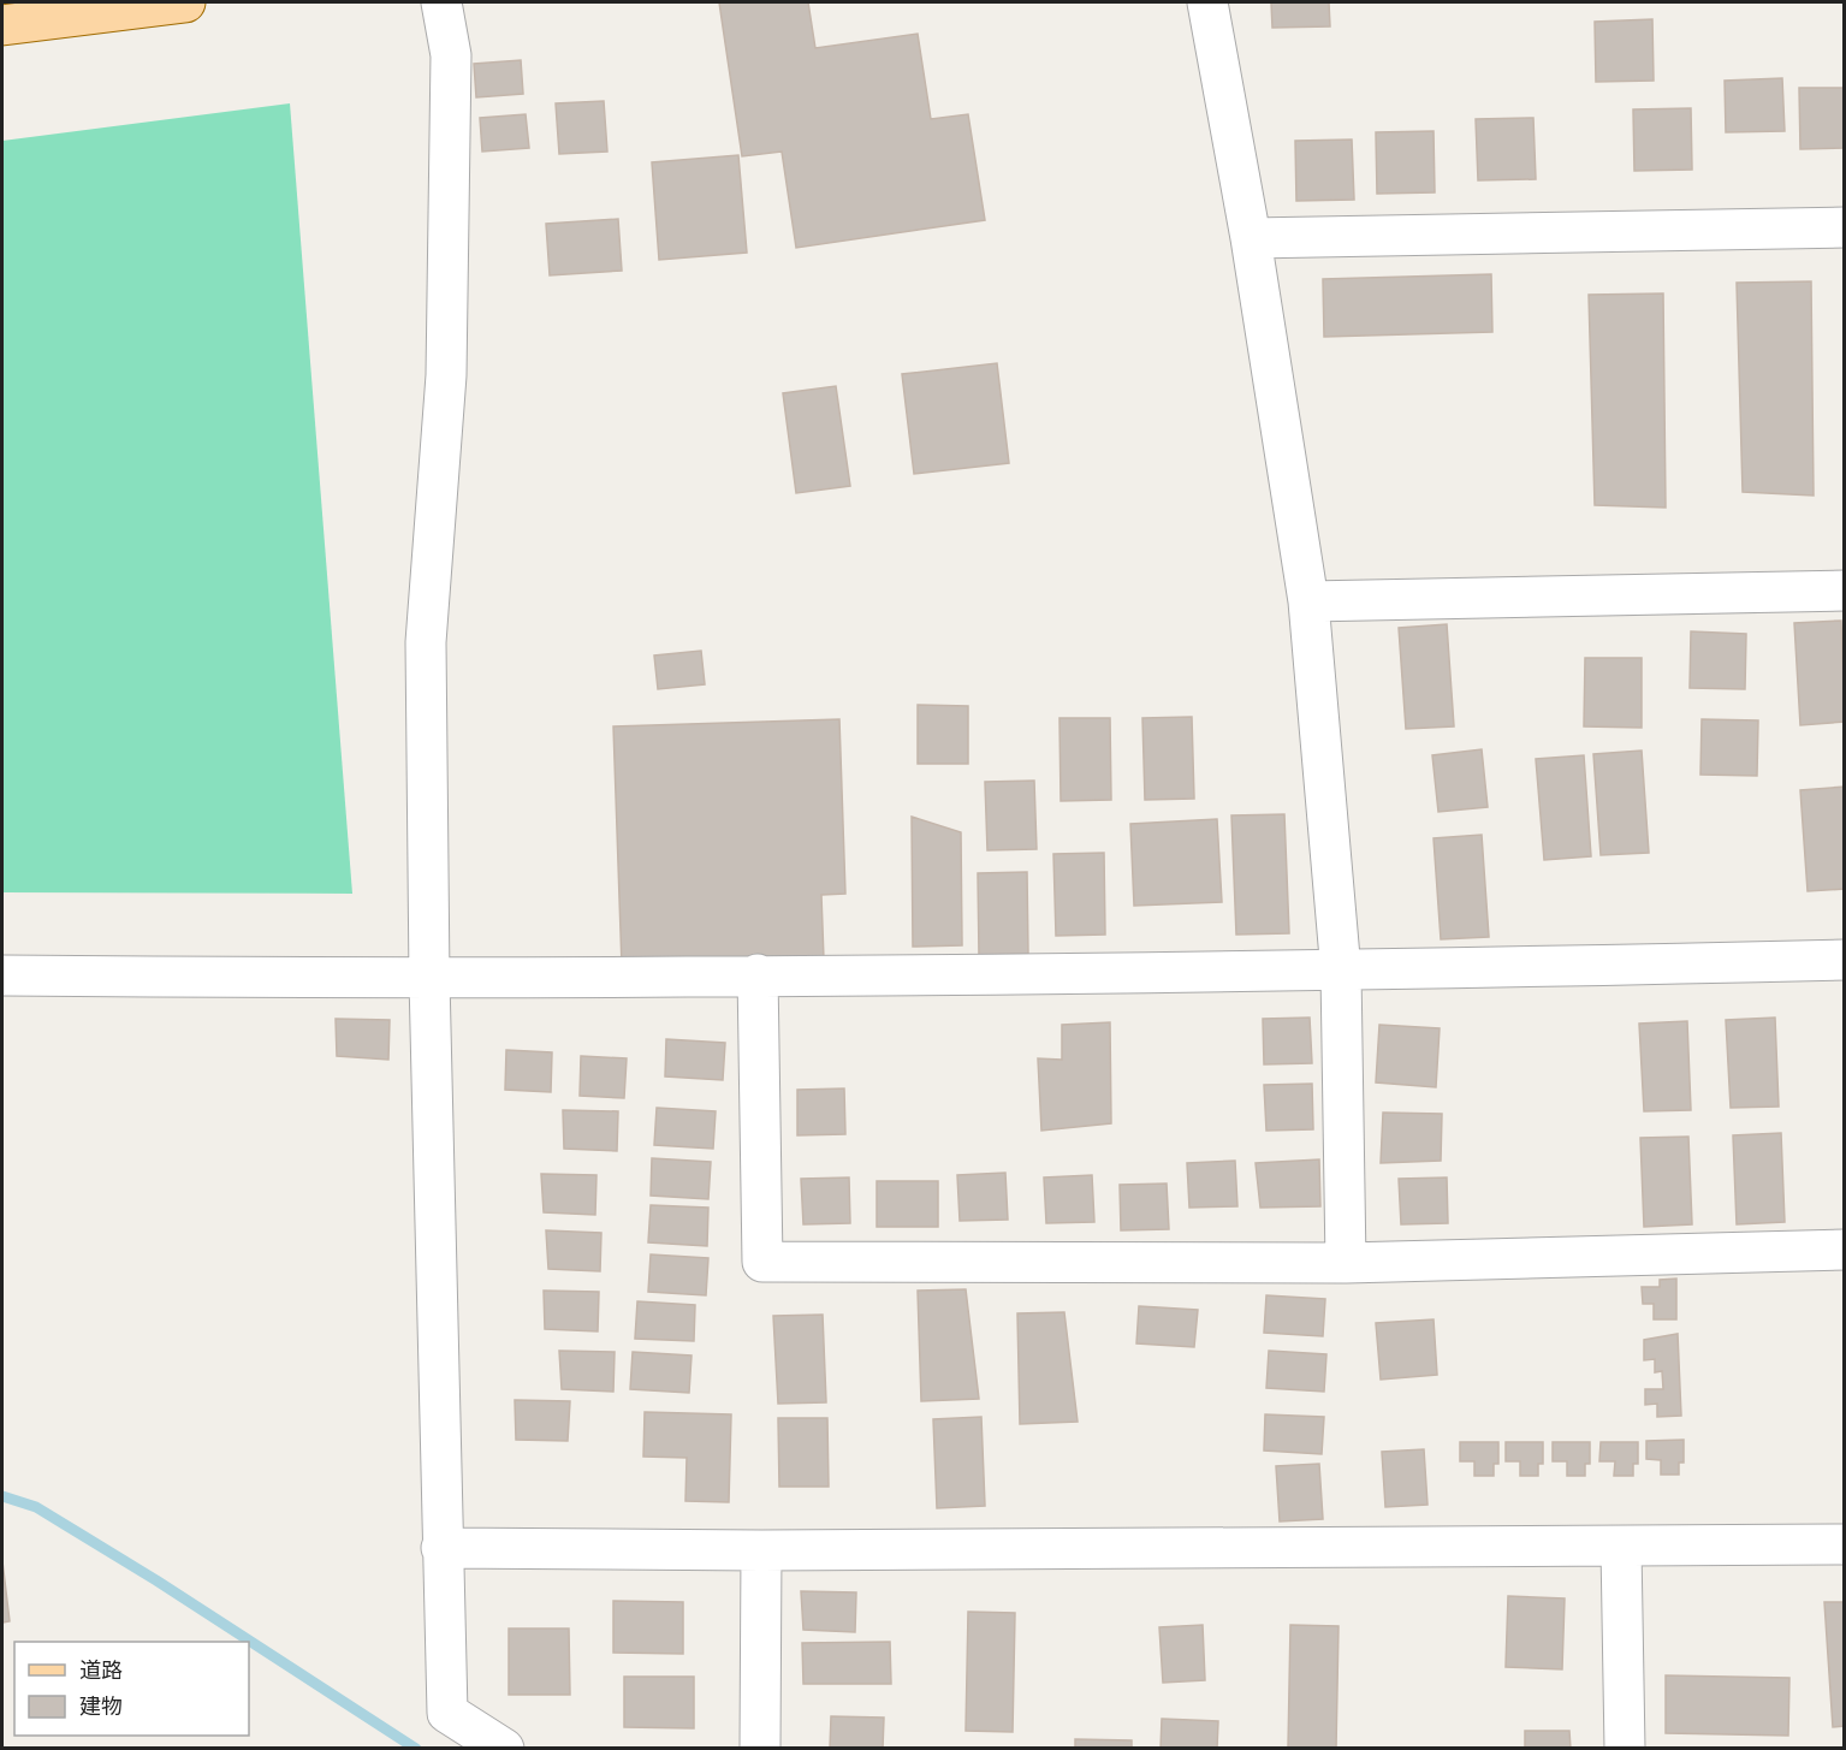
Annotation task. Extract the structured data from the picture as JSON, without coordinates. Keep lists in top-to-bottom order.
{
  "legend": ["道路", "建物"]
}
